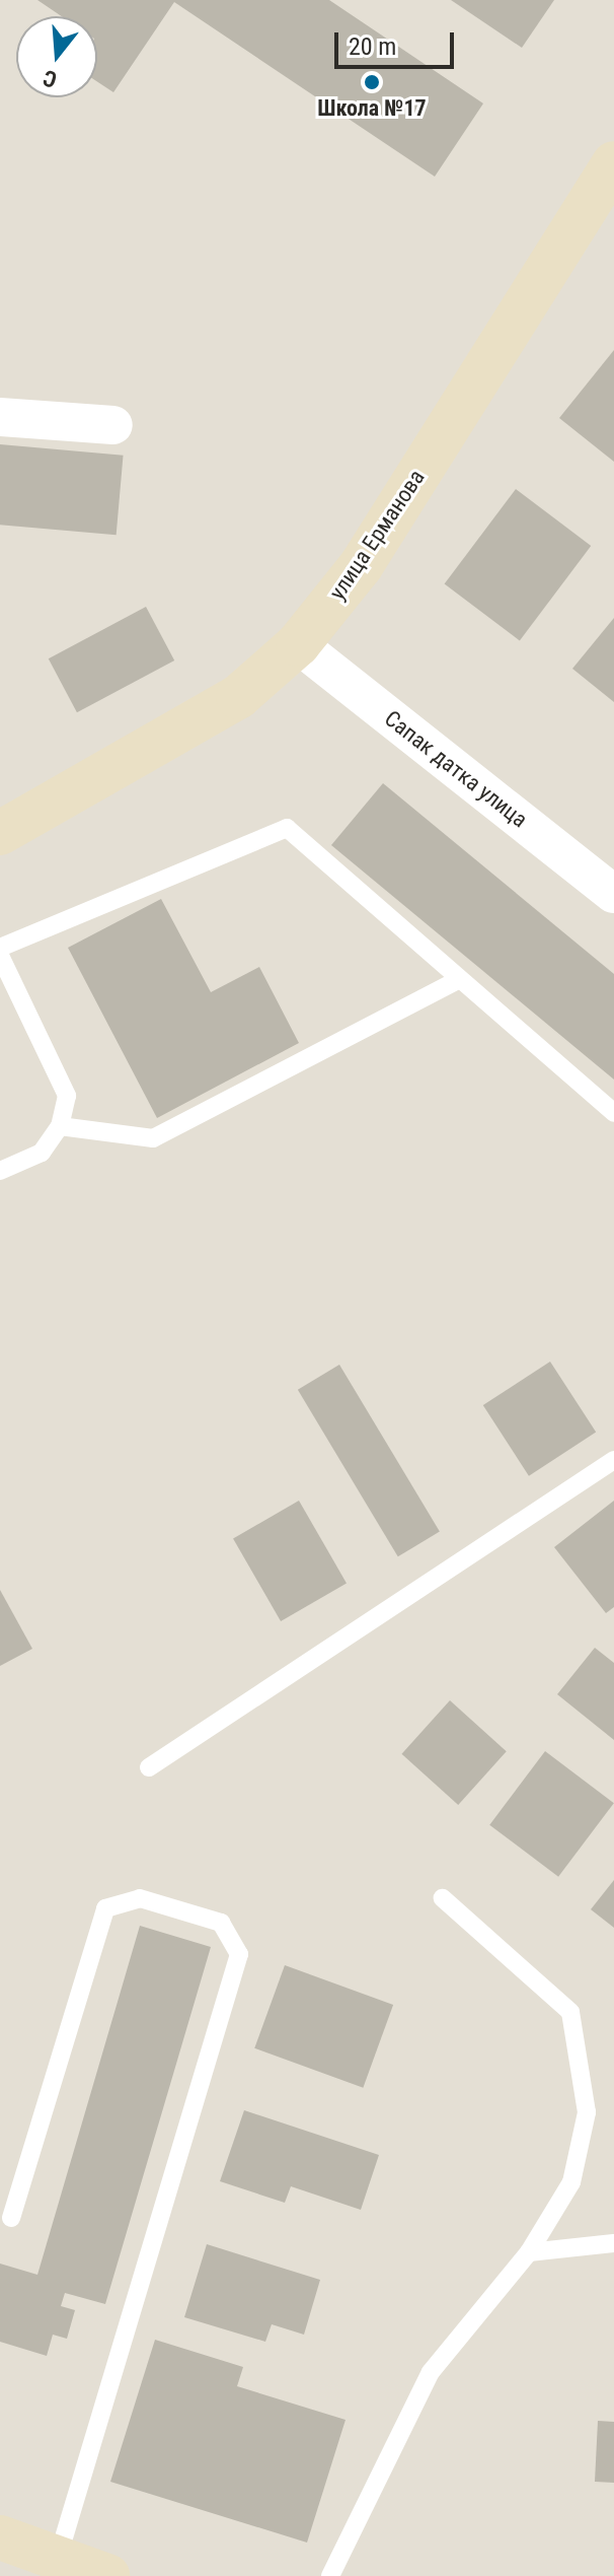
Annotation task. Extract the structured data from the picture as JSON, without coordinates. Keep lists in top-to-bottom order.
{
  "streets": {
    "main road": ["улица Ерманова"],
    "street": ["Сапак датка улица"]
  },
  "crossings": [
    ["улица Ерманова", "Сапак датка улица"]
  ],
  "places": ["Школа №17"],
  "scale_bar": "20 m",
  "north": "bottom"
}
